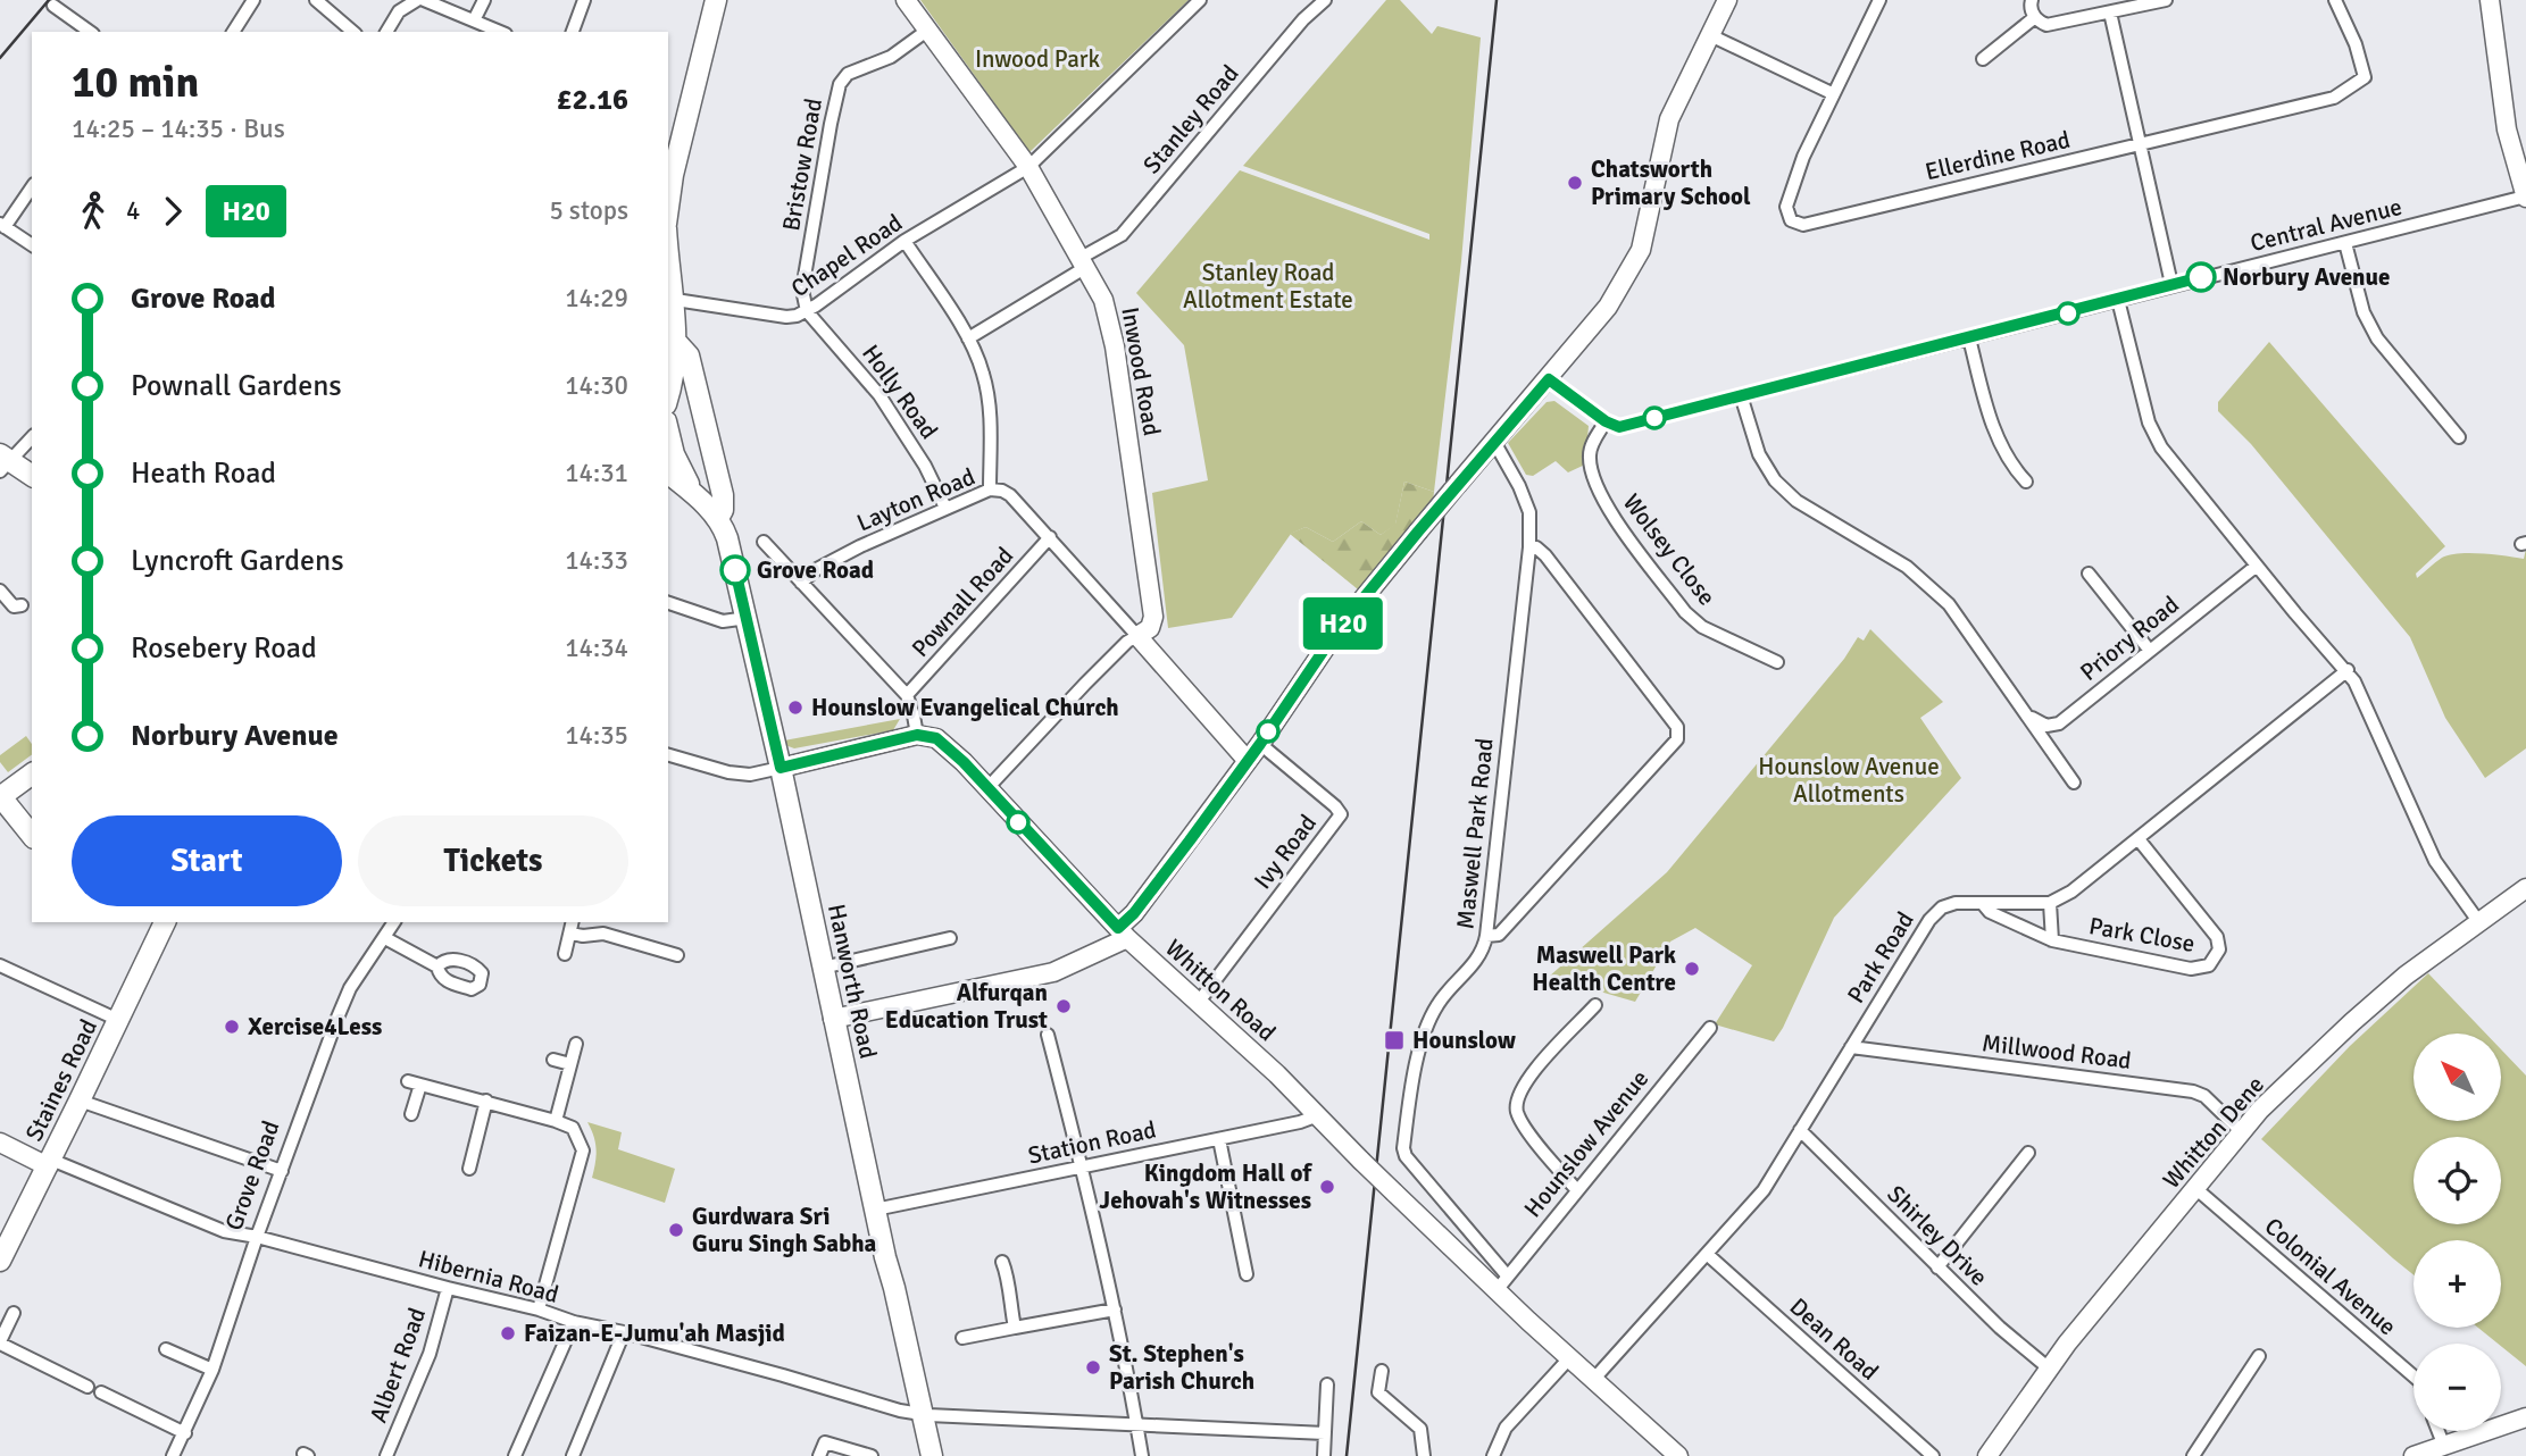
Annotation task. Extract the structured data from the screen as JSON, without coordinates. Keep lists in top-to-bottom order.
{
  "streets": {
    "main road": ["Hanworth Road", "Staines Road"],
    "street": [
      "Stanley Road",
      "Ellerdine Road",
      "Bristow Road",
      "Central Avenue",
      "Chapel Road",
      "Inwood Road",
      "Holly Road",
      "Layton Road",
      "Wolsey Close",
      "Pownall Road",
      "Priory Road",
      "Maswell Park Road",
      "Ivy Road",
      "Park Close",
      "Park Road",
      "Whitton Road",
      "Millwood Road",
      "Whitton Dene",
      "Station Road",
      "Hounslow Avenue",
      "Grove Road",
      "Shirley Drive",
      "Hibernia Road",
      "Colonial Avenue",
      "Dean Road",
      "Albert Road"
    ]
  },
  "crossings": [
    ["Stanley Road", "Inwood Road"],
    ["Bristow Road", "Chapel Road"],
    ["Bristow Road", "Inwood Road"],
    ["Bristow Road", "Holly Road"],
    ["Central Avenue", "Wolsey Close"],
    ["Chapel Road", "Inwood Road"],
    ["Chapel Road", "Holly Road"],
    ["Chapel Road", "Hanworth Road"],
    ["Inwood Road", "Layton Road"],
    ["Holly Road", "Layton Road"],
    ["Layton Road", "Pownall Road"],
    ["Maswell Park Road", "Whitton Road"],
    ["Maswell Park Road", "Hounslow Avenue"],
    ["Ivy Road", "Whitton Road"],
    ["Park Close", "Park Road"],
    ["Park Road", "Whitton Road"],
    ["Park Road", "Millwood Road"],
    ["Park Road", "Shirley Drive"],
    ["Park Road", "Dean Road"],
    ["Hanworth Road", "Station Road"],
    ["Hanworth Road", "Hibernia Road"],
    ["Whitton Road", "Station Road"],
    ["Whitton Road", "Hounslow Avenue"],
    ["Millwood Road", "Whitton Dene"],
    ["Staines Road", "Hibernia Road"],
    ["Whitton Dene", "Shirley Drive"],
    ["Whitton Dene", "Colonial Avenue"],
    ["Grove Road", "Hibernia Road"],
    ["Hibernia Road", "Albert Road"]
  ],
  "parks": ["Inwood Park", "Stanley Road Allotment Estate", "Hounslow Avenue Allotments"],
  "places": {
    "other": [
      "Chatsworth Primary School",
      "Norbury Avenue",
      "Grove Road",
      "Hounslow Evangelical Church",
      "Maswell Park Health Centre",
      "Alfurqan Education Trust",
      "Xercise4Less",
      "Kingdom Hall of Jehovah's Witnesses",
      "Gurdwara Sri Guru Singh Sabha",
      "Faizan-E-Jumu'ah Masjid",
      "St. Stephen's Parish Church"
    ],
    "transit": ["Hounslow"]
  },
  "lines": ["bus line H20"],
  "north": "top left",
  "page": {
    "on_map": "H20",
    "heading": ["10 min", "14:25 – 14:35 · Bus", "£2.16"],
    "legs": ["4", "H20", "5 stops"],
    "list": [
      {
        "name": "Grove Road",
        "value": "14:29"
      },
      {
        "name": "Pownall Gardens",
        "value": "14:30"
      },
      {
        "name": "Heath Road",
        "value": "14:31"
      },
      {
        "name": "Lyncroft Gardens",
        "value": "14:33"
      },
      {
        "name": "Rosebery Road",
        "value": "14:34"
      },
      {
        "name": "Norbury Avenue",
        "value": "14:35"
      }
    ],
    "buttons": ["Start", "Tickets"],
    "map_buttons": ["+", "−"]
  }
}
